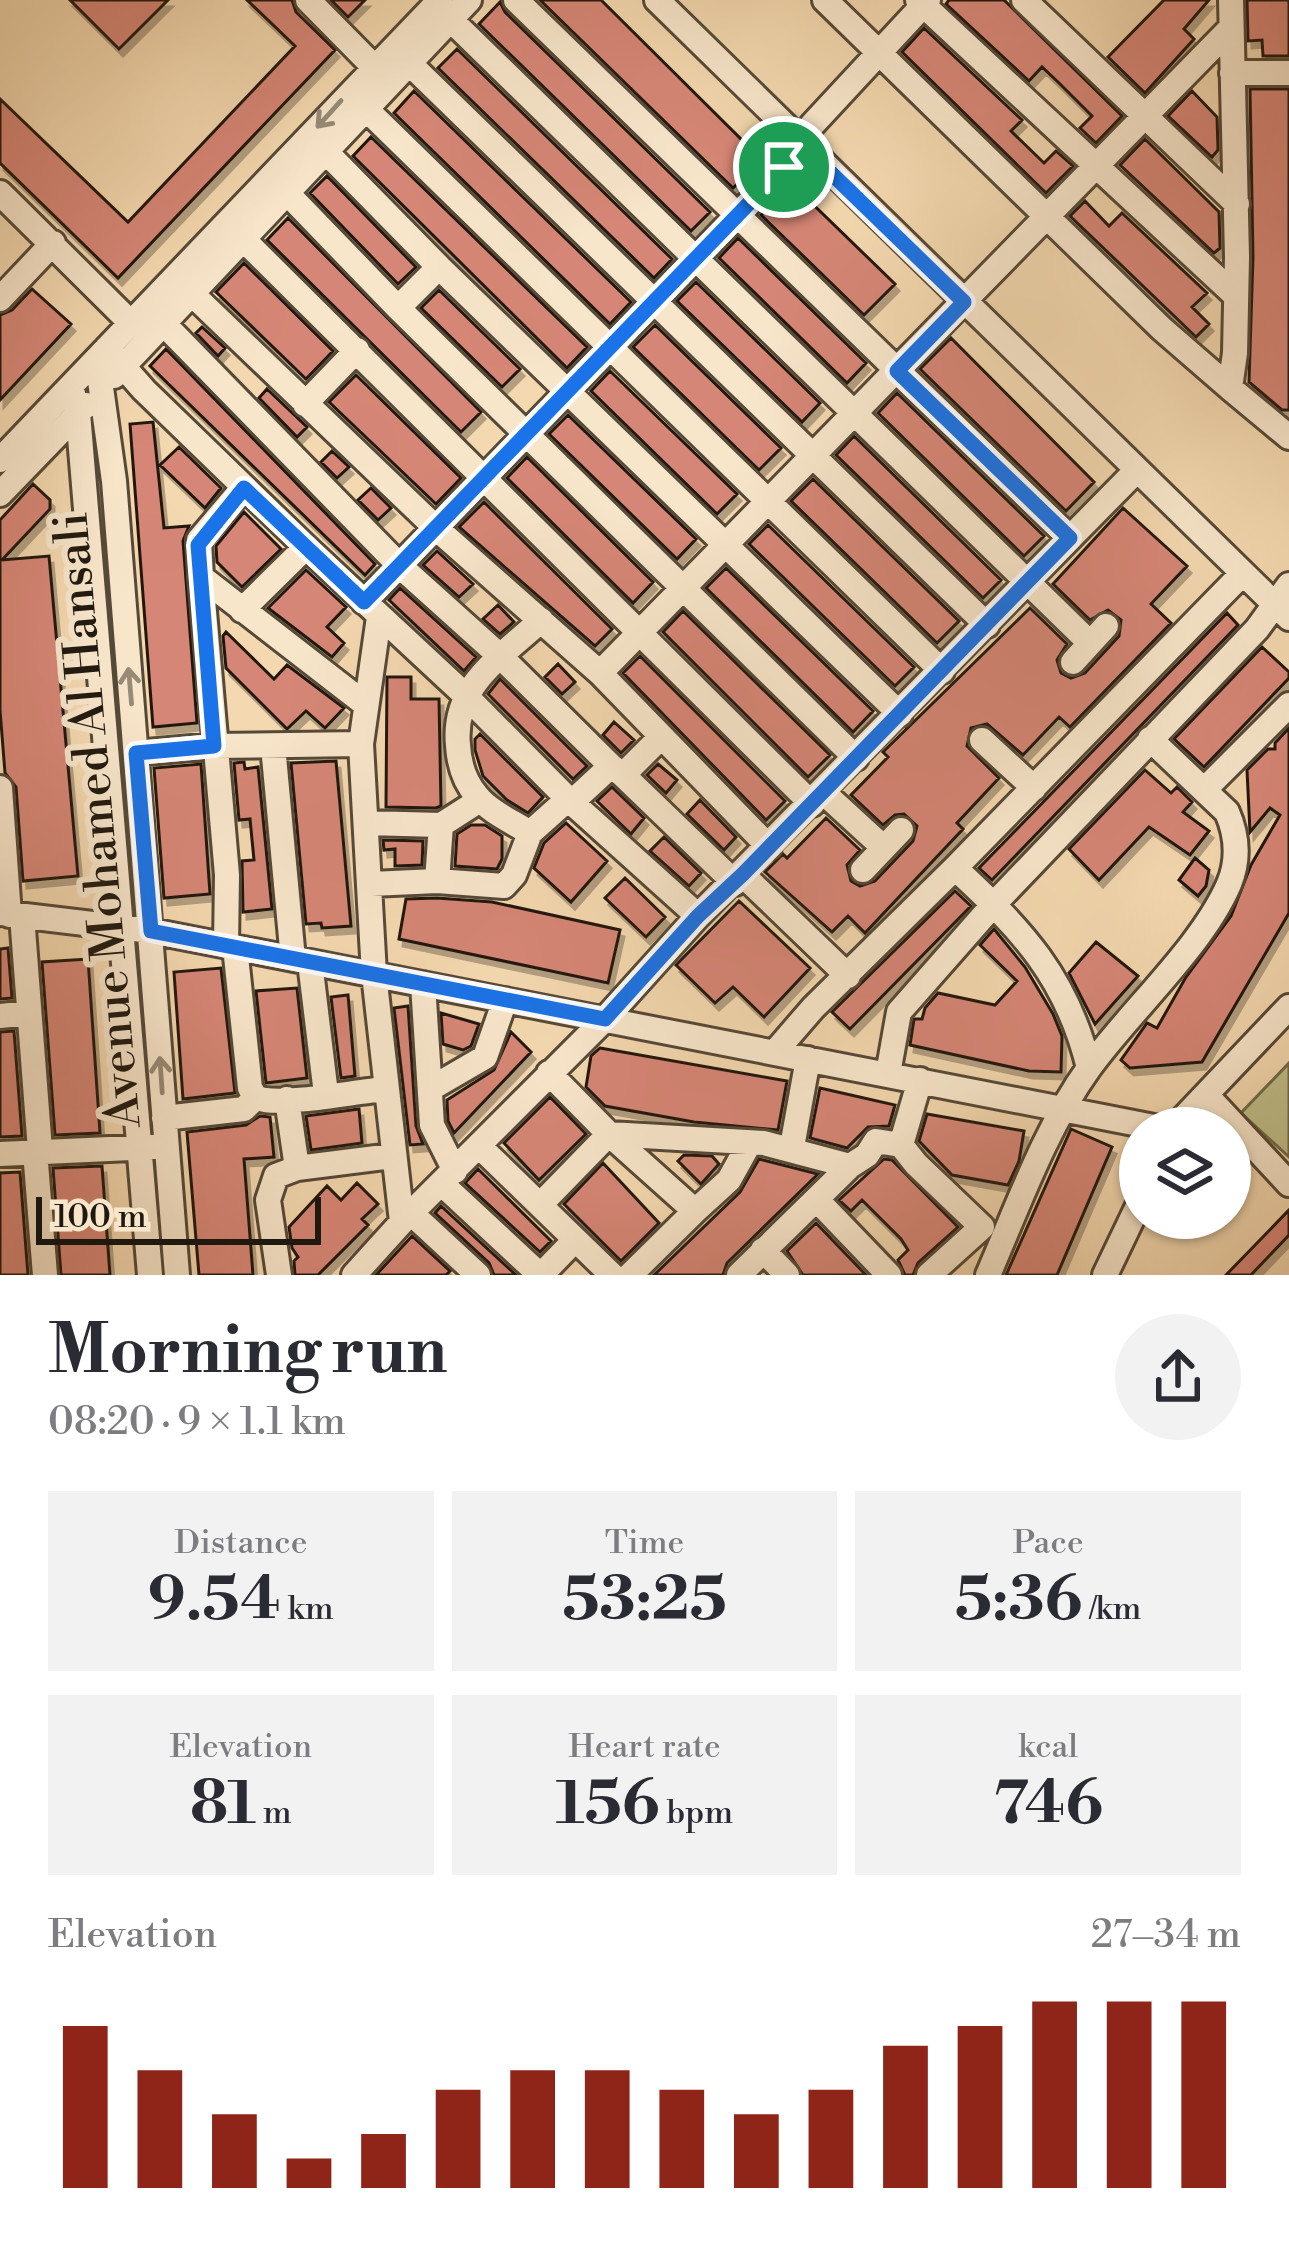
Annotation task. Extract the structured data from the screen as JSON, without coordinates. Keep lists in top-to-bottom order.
{
  "streets": {
    "street": ["Avenue Mohamed Al Hansali"]
  },
  "scale_bar": "100 m",
  "page": {
    "scale": "100 m",
    "heading": ["Morning run", "08:20 · 9 × 1.1 km"],
    "stats": [
      ["Distance", "9.54 km"],
      ["Time", "53:25"],
      ["Pace", "5:36 /km"],
      ["Elevation", "81 m"],
      ["Heart rate", "156 bpm"],
      ["kcal", "746"]
    ],
    "chart": ["Elevation", "27–34 m"]
  }
}
